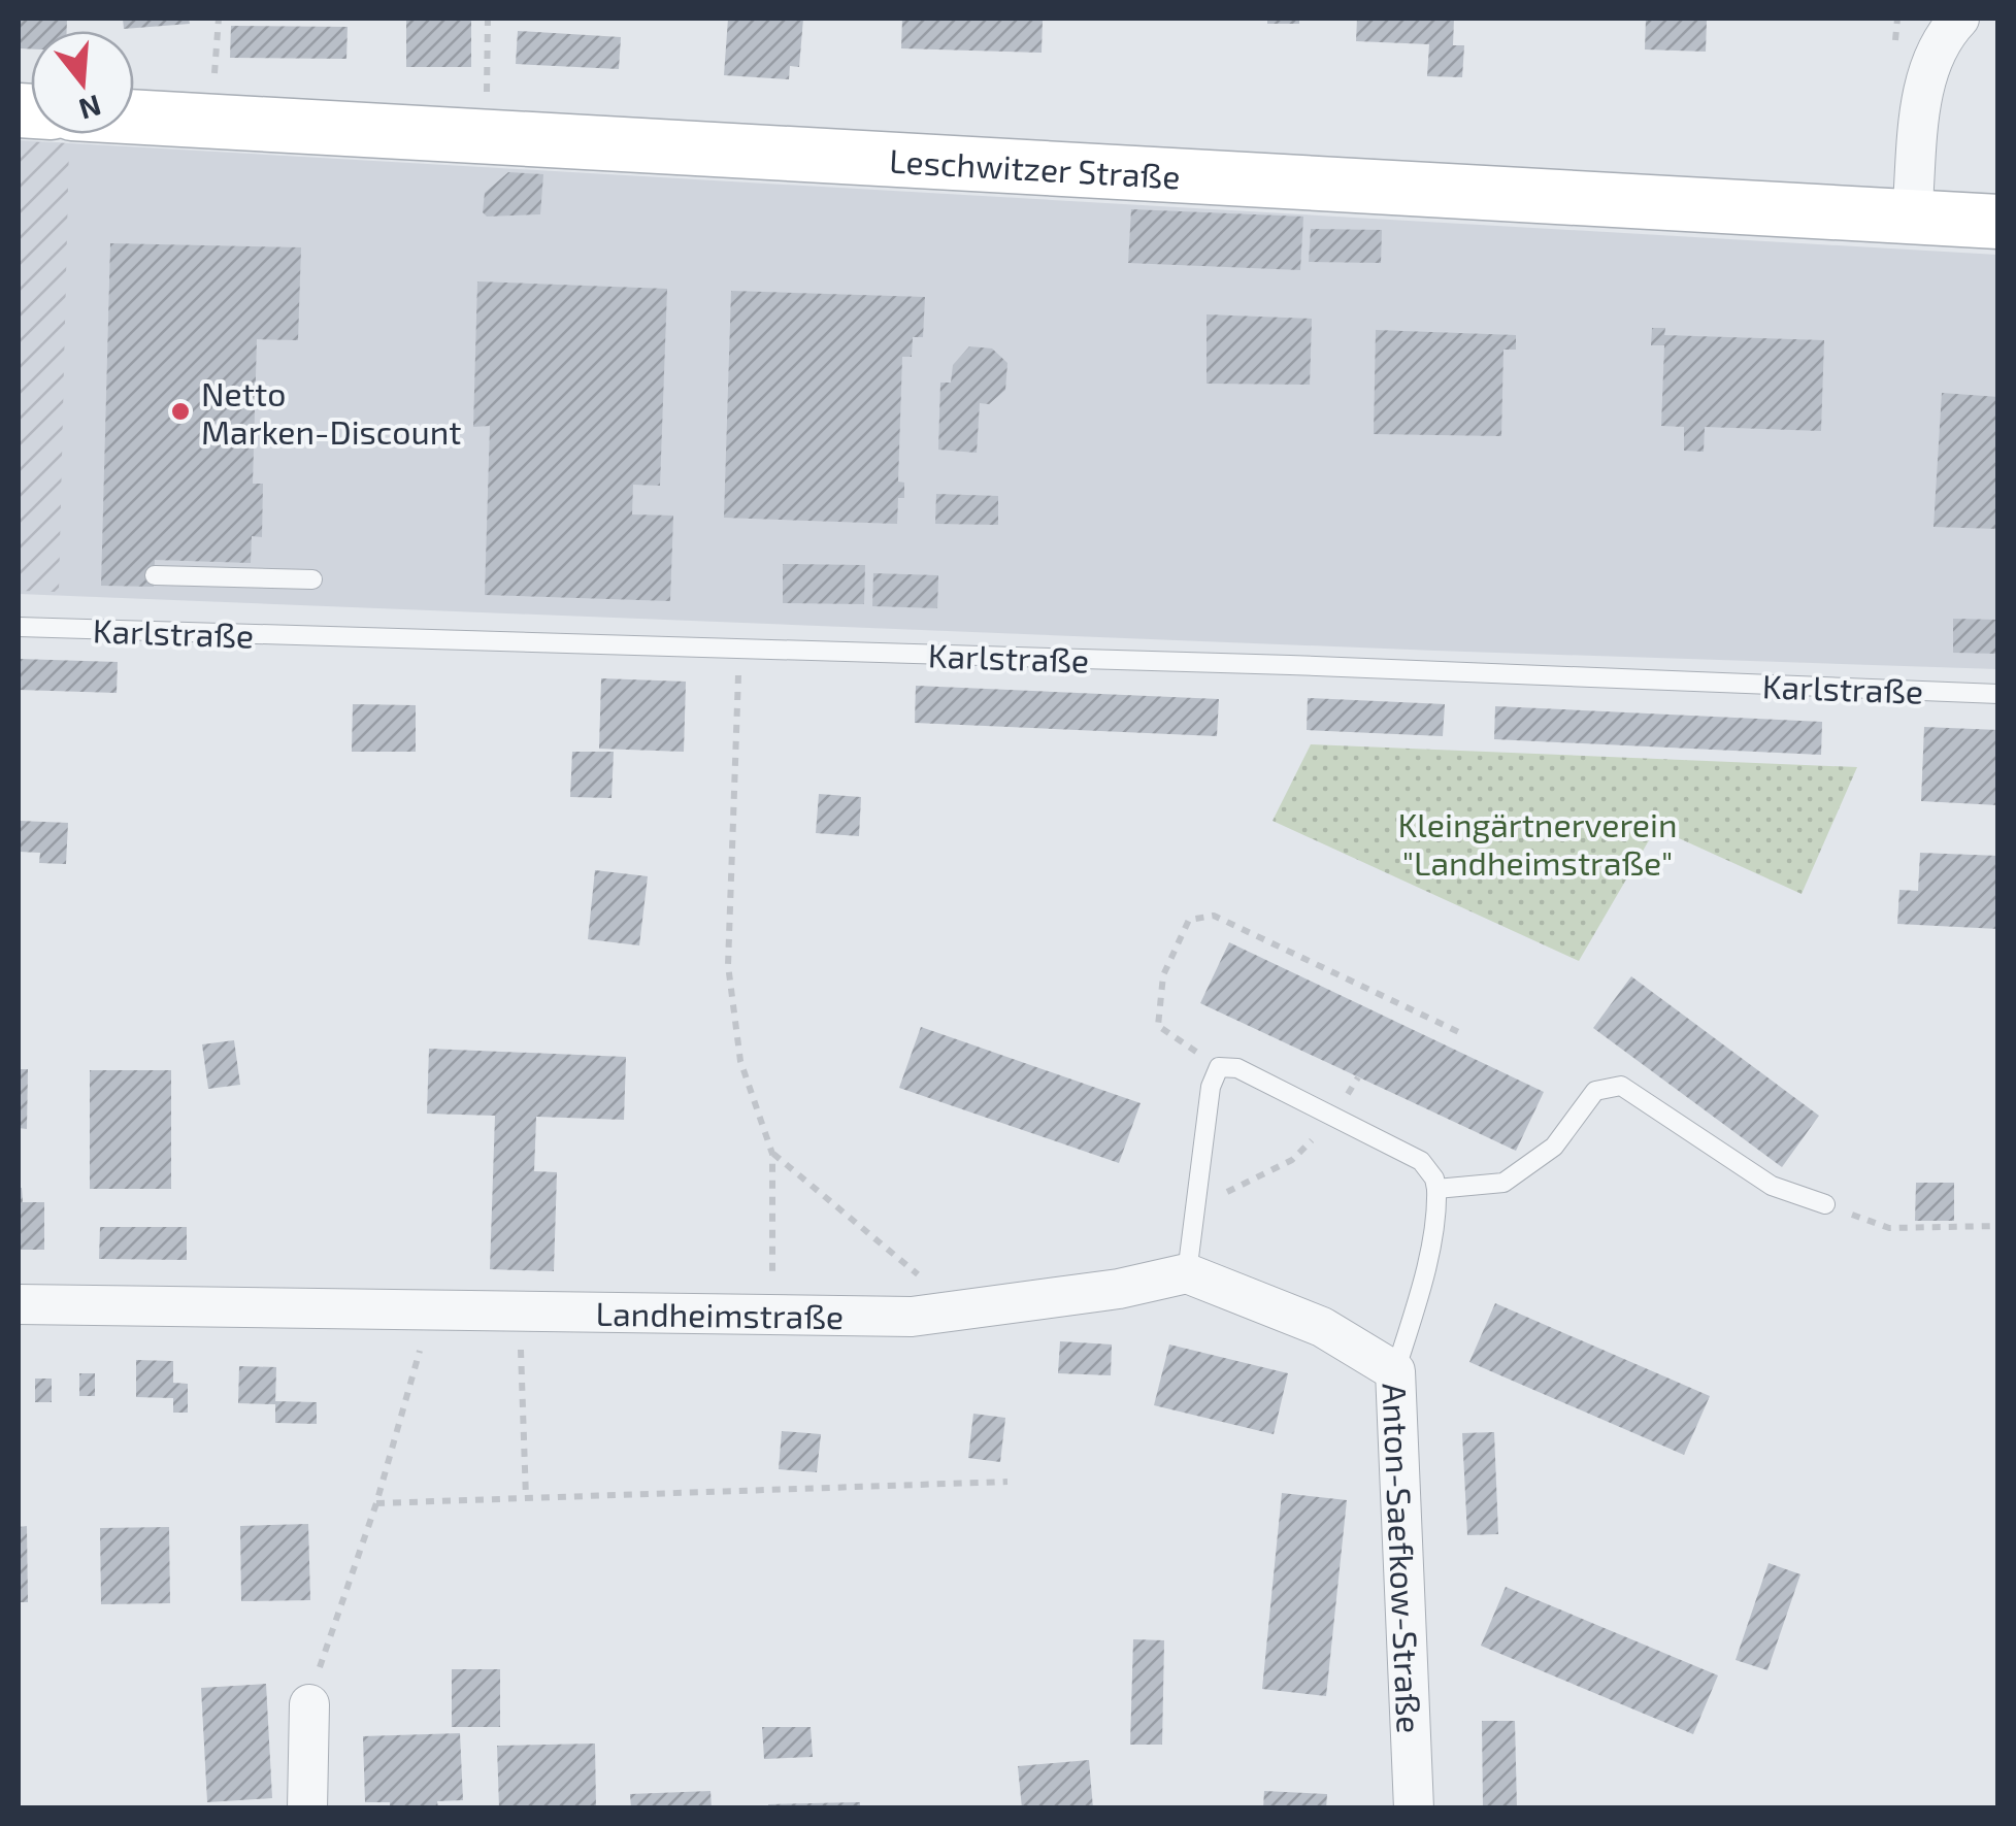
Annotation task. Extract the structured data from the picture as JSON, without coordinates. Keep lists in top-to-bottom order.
{
  "streets": {
    "street": ["Leschwitzer Straße", "Landheimstraße", "Anton-Saefkow-Straße"],
    "lane": ["Karlstraße"]
  },
  "parks": ["Kleingärtnerverein \"Landheimstraße\""],
  "places": ["Netto Marken-Discount"],
  "north": "bottom"
}
